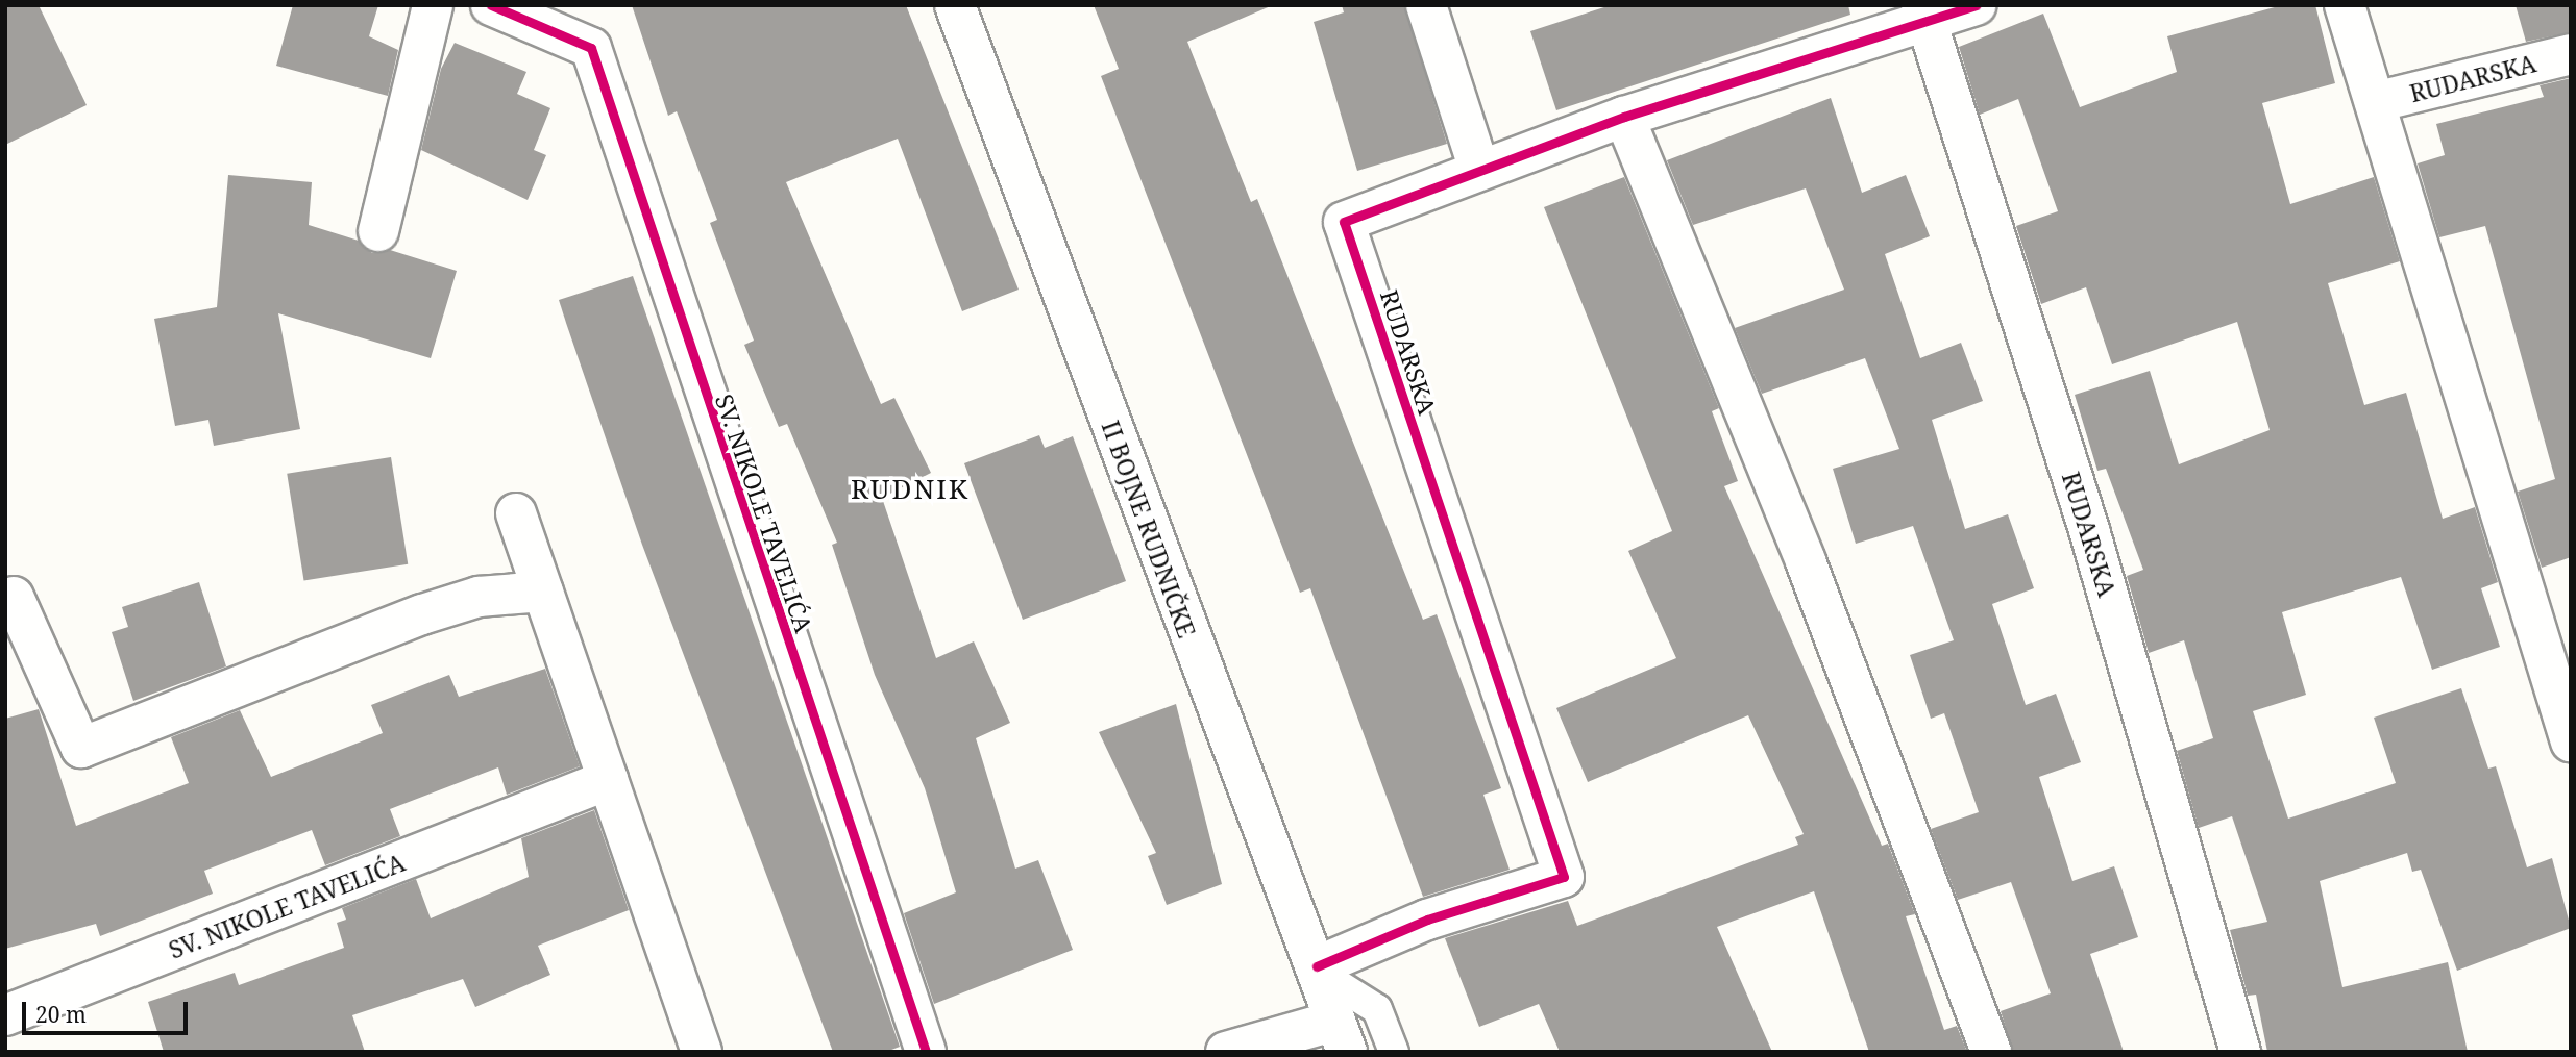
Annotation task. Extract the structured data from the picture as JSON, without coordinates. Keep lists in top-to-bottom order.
{
  "streets": {
    "street": ["RUDARSKA", "SV. NIKOLE TAVELIĆA", "II BOJNE RUDNIČKE"]
  },
  "crossings": [
    ["RUDARSKA", "II BOJNE RUDNIČKE"]
  ],
  "districts": ["RUDNIK"],
  "scale_bar": "20 m"
}
